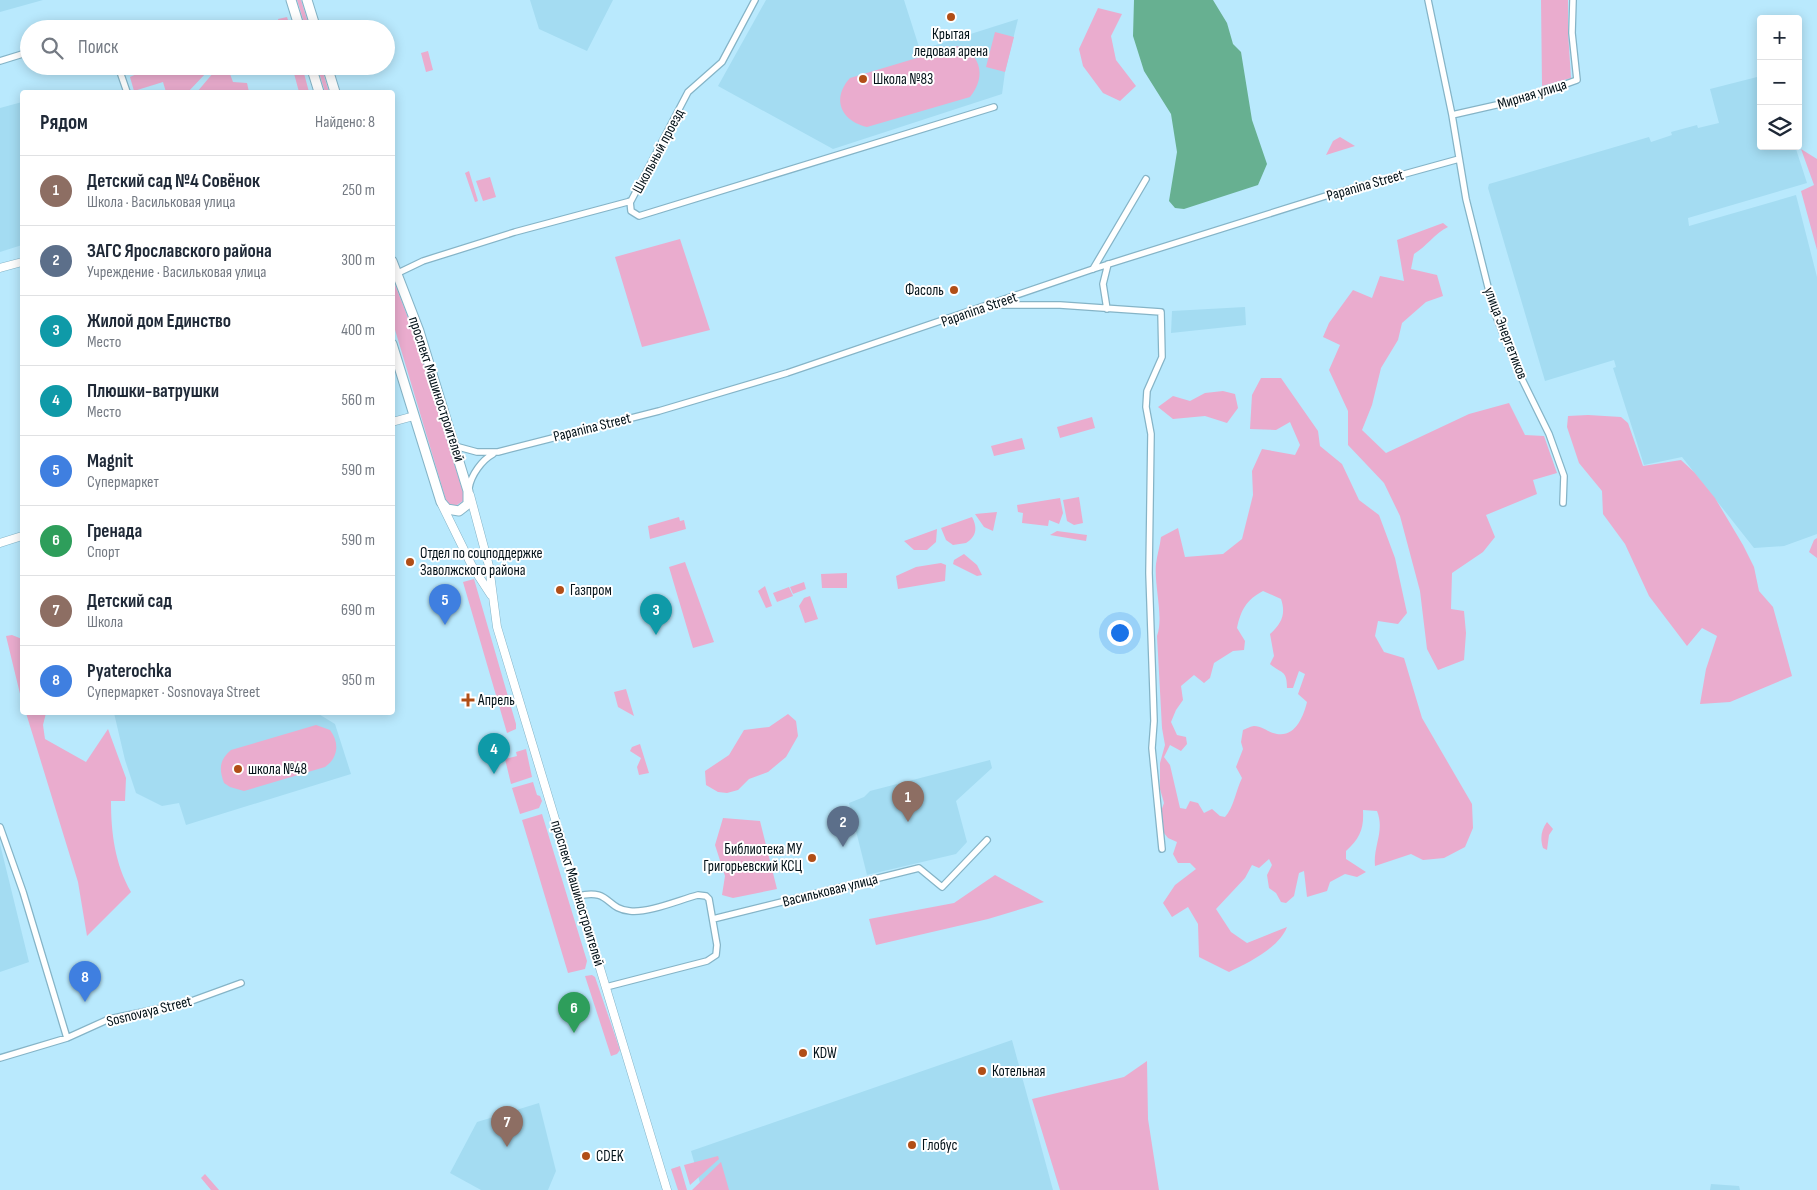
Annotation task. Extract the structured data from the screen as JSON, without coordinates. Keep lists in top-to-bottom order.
{
  "streets": {
    "main road": ["проспект Машиностроителей"],
    "street": [
      "Мирная улица",
      "Школьный проезд",
      "Papanina Street",
      "улица Энергетиков",
      "Васильковая улица",
      "Sosnovaya Street"
    ]
  },
  "crossings": [
    ["Школьный проезд", "проспект Машиностроителей"],
    ["Papanina Street", "улица Энергетиков"],
    ["Papanina Street", "проспект Машиностроителей"]
  ],
  "places": {
    "other": [
      "Крытая ледовая арена",
      "Школа №83",
      "Фасоль",
      "Отдел по соцподдержке Заволжского района",
      "Газпром",
      "школа №48",
      "Библиотека МУ Григорьевский КСЦ",
      "KDW",
      "Котельная",
      "Глобус",
      "CDEK"
    ],
    "health": ["Апрель"]
  },
  "page": {
    "map_buttons": ["+", "−"],
    "search": "Поиск",
    "heading": ["Рядом", "Найдено: 8"],
    "list": [
      {
        "mark": "1",
        "name": "Детский сад №4 Совёнок",
        "note": "Школа · Васильковая улица",
        "value": "250 m"
      },
      {
        "mark": "2",
        "name": "ЗАГС Ярославского района",
        "note": "Учреждение · Васильковая улица",
        "value": "300 m"
      },
      {
        "mark": "3",
        "name": "Жилой дом Единство",
        "note": "Место",
        "value": "400 m"
      },
      {
        "mark": "4",
        "name": "Плюшки-ватрушки",
        "note": "Место",
        "value": "560 m"
      },
      {
        "mark": "5",
        "name": "Magnit",
        "note": "Супермаркет",
        "value": "590 m"
      },
      {
        "mark": "6",
        "name": "Гренада",
        "note": "Спорт",
        "value": "590 m"
      },
      {
        "mark": "7",
        "name": "Детский сад",
        "note": "Школа",
        "value": "690 m"
      },
      {
        "mark": "8",
        "name": "Pyaterochka",
        "note": "Супермаркет · Sosnovaya Street",
        "value": "950 m"
      }
    ],
    "pins": [
      "5",
      "3",
      "4",
      "1",
      "2",
      "8",
      "6",
      "7"
    ]
  }
}
